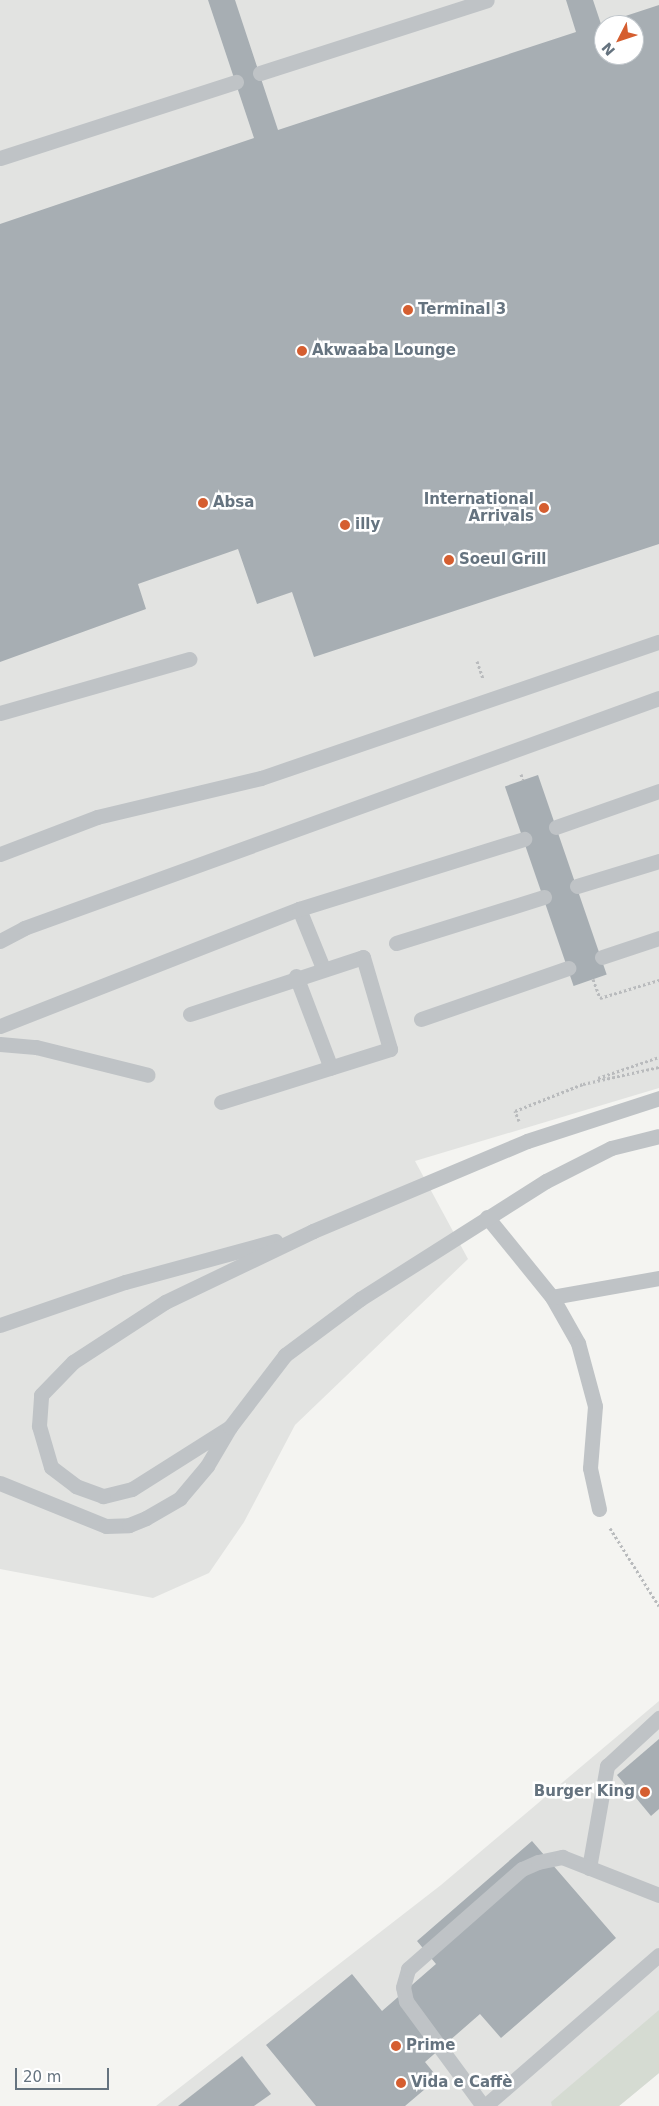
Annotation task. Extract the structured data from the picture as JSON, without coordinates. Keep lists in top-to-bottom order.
{
  "places": [
    "Terminal 3",
    "Akwaaba Lounge",
    "Absa",
    "International Arrivals",
    "illy",
    "Soeul Grill",
    "Burger King",
    "Prime",
    "Vida e Caffè"
  ],
  "scale_bar": "20 m",
  "north": "bottom left"
}
